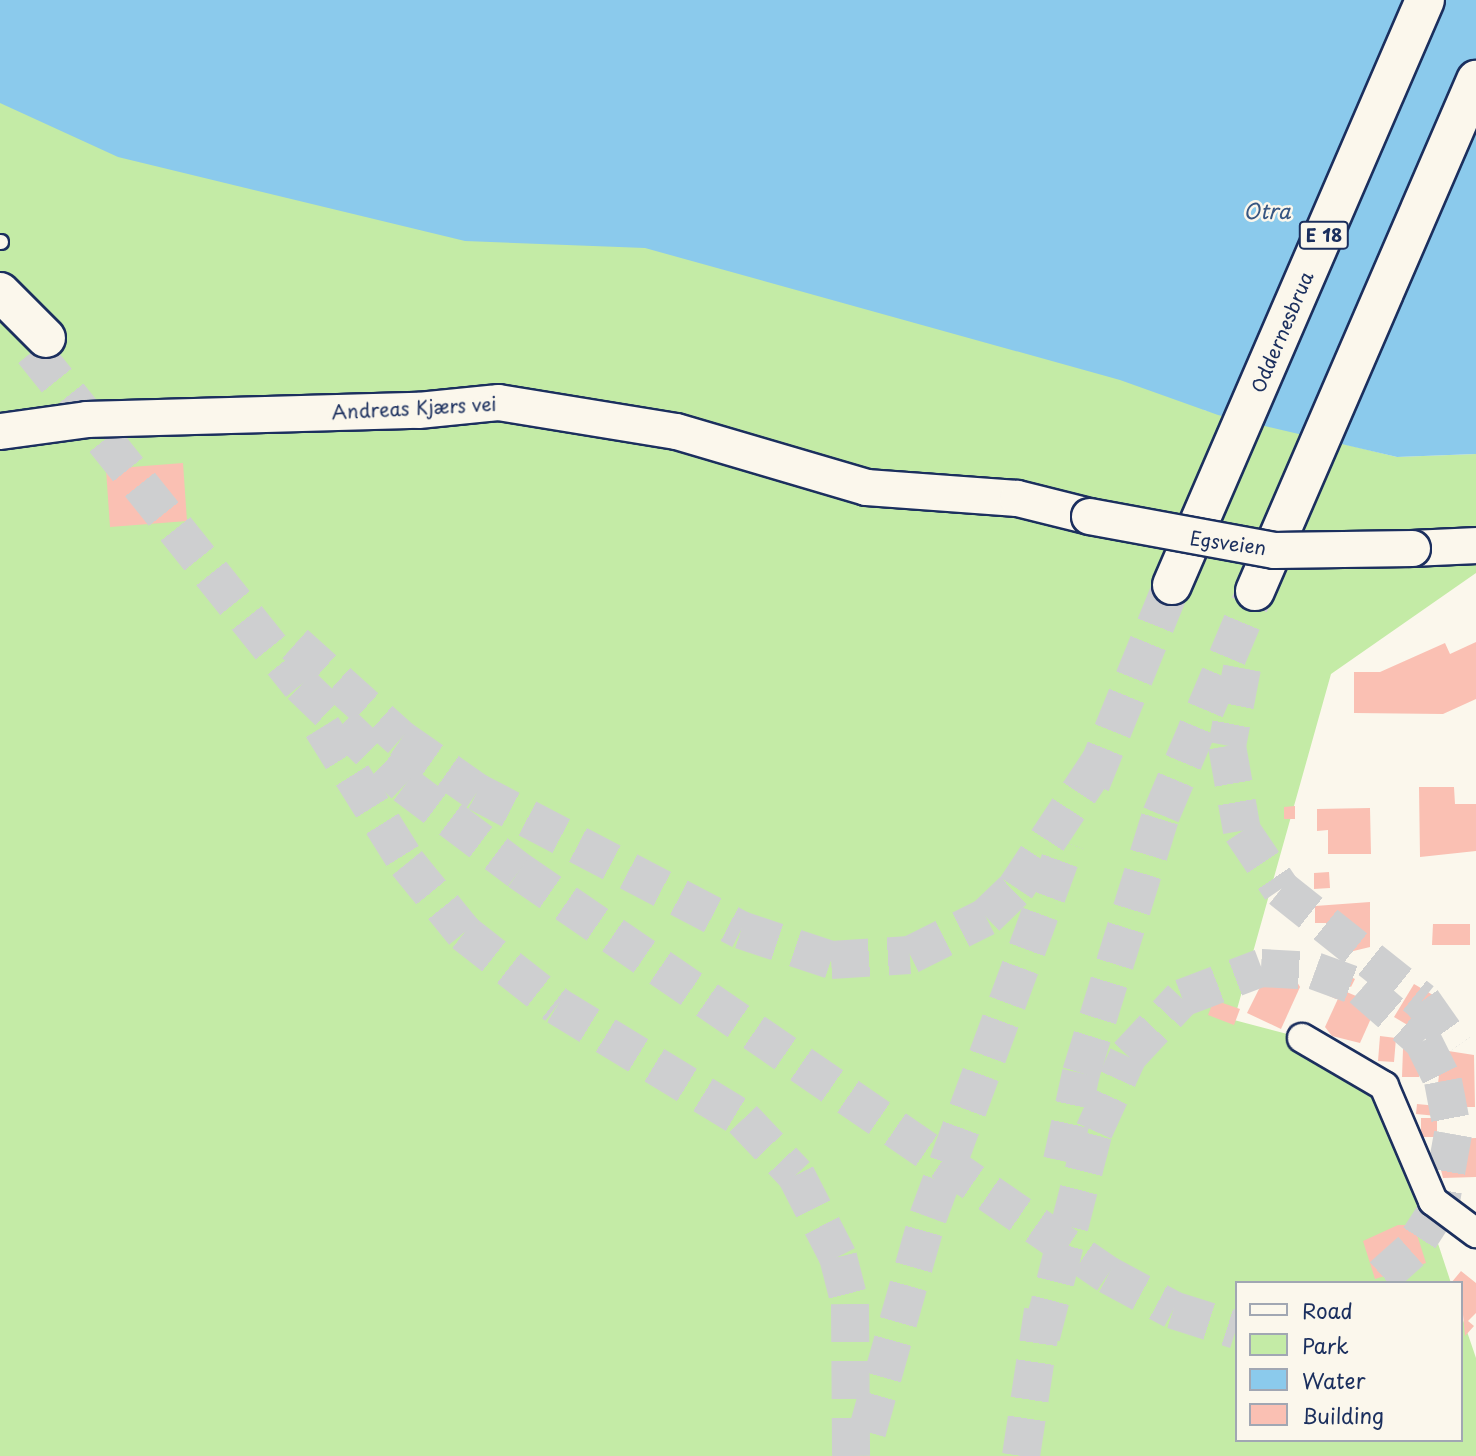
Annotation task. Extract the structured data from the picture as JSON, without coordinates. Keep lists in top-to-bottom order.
{
  "streets": {
    "highway": ["E 18", "Oddernesbrua"],
    "street": ["Andreas Kjærs vei", "Egsveien"]
  },
  "crossings": [
    ["Andreas Kjærs vei", "Egsveien"]
  ],
  "water": ["Otra"],
  "legend": [
    "Road",
    "Park",
    "Water",
    "Building"
  ]
}
